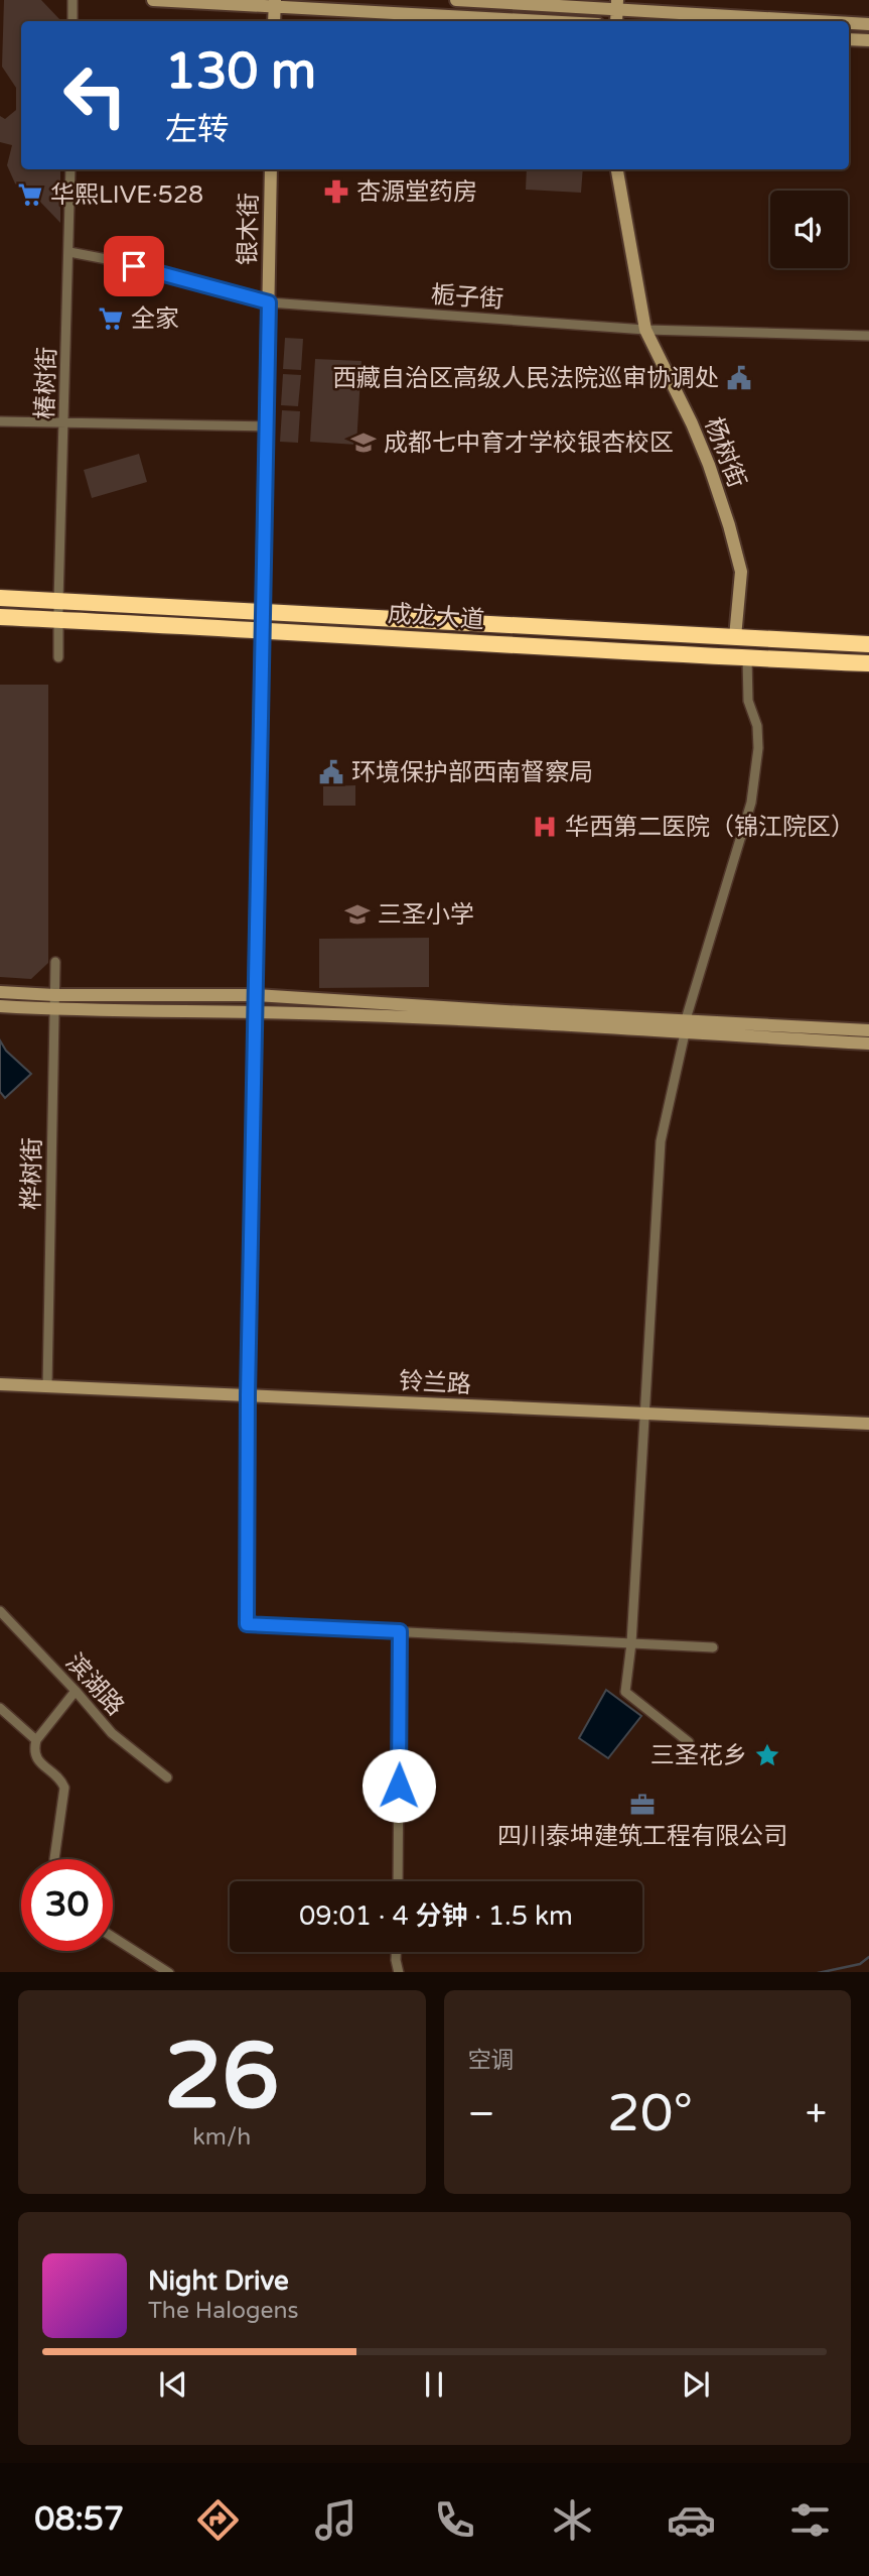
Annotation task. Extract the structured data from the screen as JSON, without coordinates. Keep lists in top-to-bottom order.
{
  "streets": {
    "highway": ["成龙大道"],
    "street": [
      "银木街",
      "栀子街",
      "椿树街",
      "杨树街",
      "桦树街",
      "铃兰路",
      "滨湖路"
    ]
  },
  "crossings": [
    ["银木街", "栀子街"],
    ["银木街", "成龙大道"],
    ["栀子街", "椿树街"],
    ["栀子街", "杨树街"],
    ["椿树街", "成龙大道"],
    ["杨树街", "成龙大道"],
    ["桦树街", "铃兰路"]
  ],
  "places": {
    "pharmacy": ["杏源堂药房"],
    "supermarket": ["华熙LIVE·528", "全家"],
    "public building": ["西藏自治区高级人民法院巡审协调处", "环境保护部西南督察局"],
    "school or university": ["成都七中育才学校银杏校区", "三圣小学"],
    "hospital": ["华西第二医院（锦江院区）"],
    "place": ["三圣花乡"],
    "office": ["四川泰坤建筑工程有限公司"]
  },
  "page": {
    "turn": ["130 m", "左转"],
    "limit": "30",
    "trip": "09:01 · 4 分钟 · 1.5 km",
    "tile": [
      ["26", "km/h"],
      "空调"
    ],
    "heat": ["−", "20°", "+"],
    "song": ["Night Drive", "The Halogens"],
    "tabs": "08:57"
  }
}
